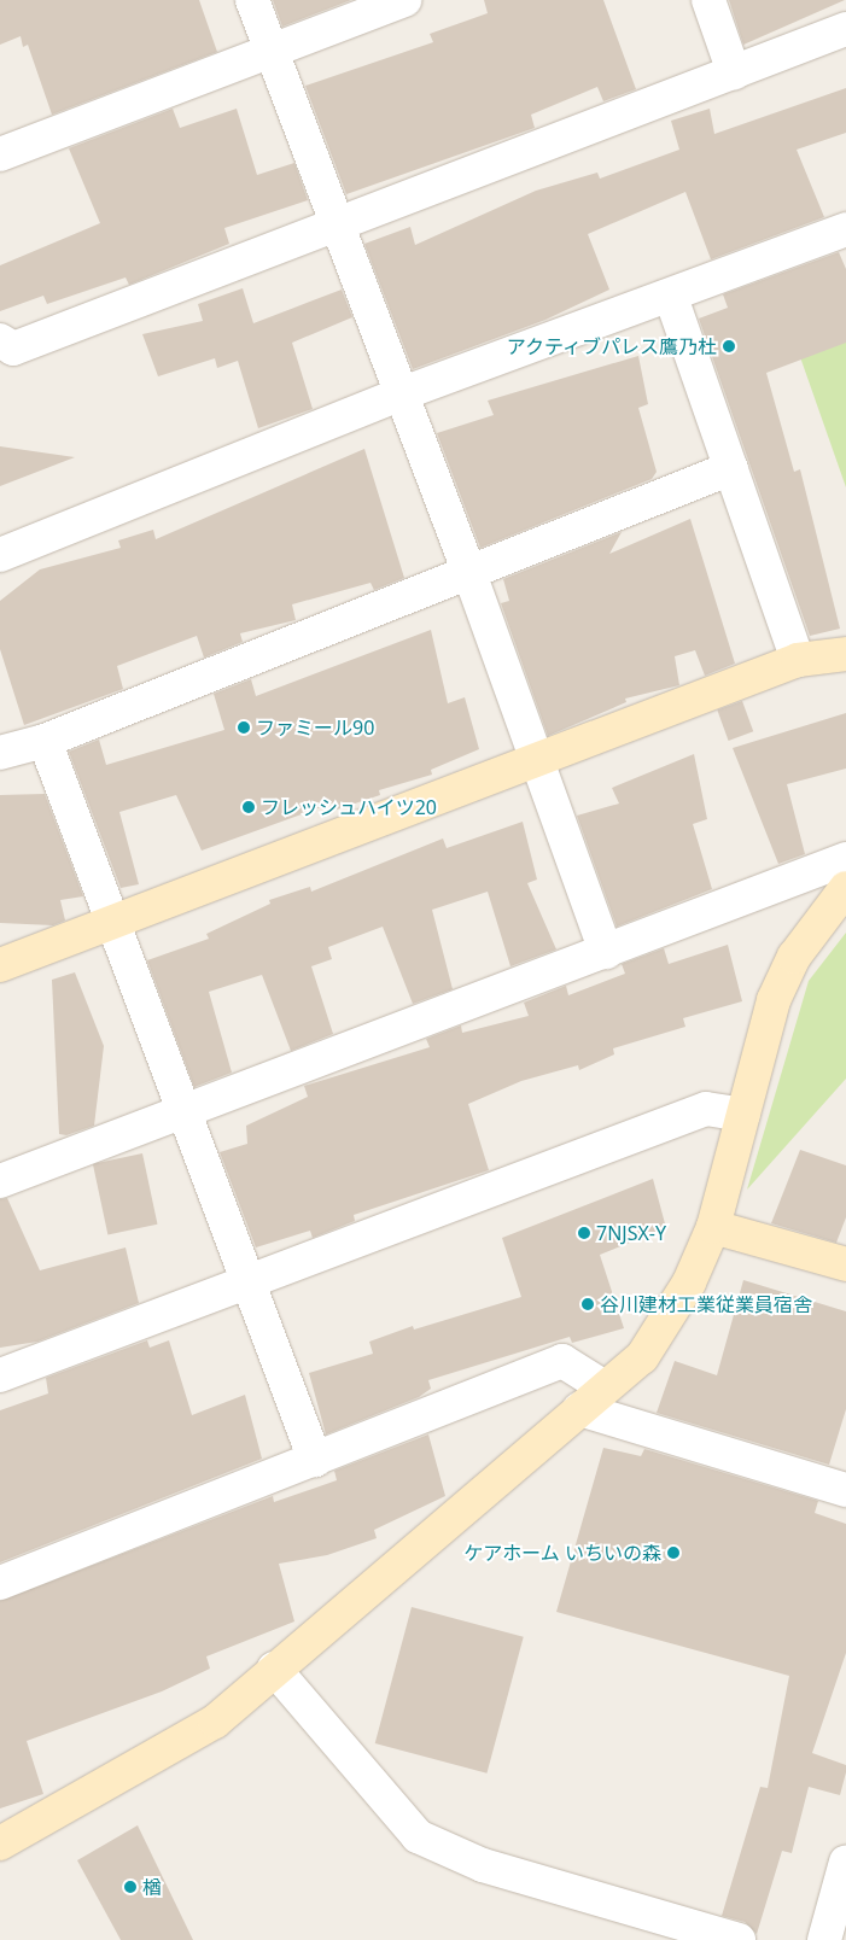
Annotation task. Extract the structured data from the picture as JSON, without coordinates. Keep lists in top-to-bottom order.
{
  "places": [
    "アクティブパレス鷹乃杜",
    "ファミール90",
    "フレッシュハイツ20",
    "7NJSX-Y",
    "谷川建材工業従業員宿舎",
    "ケアホーム いちいの森",
    "楢"
  ]
}
